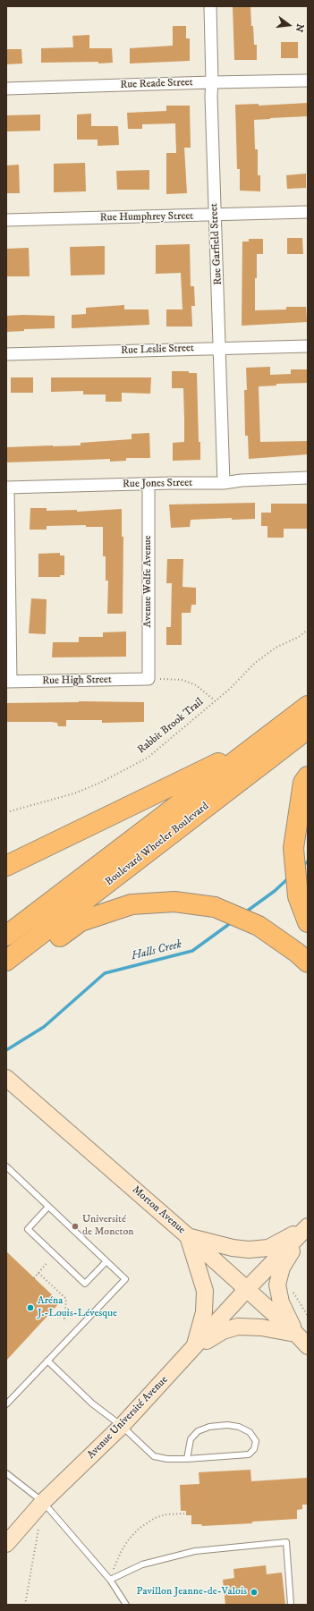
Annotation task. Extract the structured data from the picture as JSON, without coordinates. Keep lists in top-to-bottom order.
{
  "streets": {
    "highway": ["Boulevard Wheeler Boulevard"],
    "street": [
      "Rue Reade Street",
      "Rue Humphrey Street",
      "Rue Garfield Street",
      "Rue Leslie Street",
      "Rue Jones Street",
      "Avenue Wolfe Avenue",
      "Rue High Street",
      "Morton Avenue",
      "Avenue Université Avenue"
    ],
    "path": ["Rabbit Brook Trail"]
  },
  "crossings": [
    ["Rue Reade Street", "Rue Garfield Street"],
    ["Rue Humphrey Street", "Rue Garfield Street"],
    ["Rue Garfield Street", "Rue Leslie Street"],
    ["Rue Garfield Street", "Rue Jones Street"],
    ["Rue Jones Street", "Avenue Wolfe Avenue"],
    ["Avenue Wolfe Avenue", "Rue High Street"],
    ["Morton Avenue", "Avenue Université Avenue"]
  ],
  "water": ["Halls Creek"],
  "places": ["Université de Moncton", "Aréna J.-Louis-Lévesque", "Pavillon Jeanne-de-Valois"],
  "north": "right"
}
